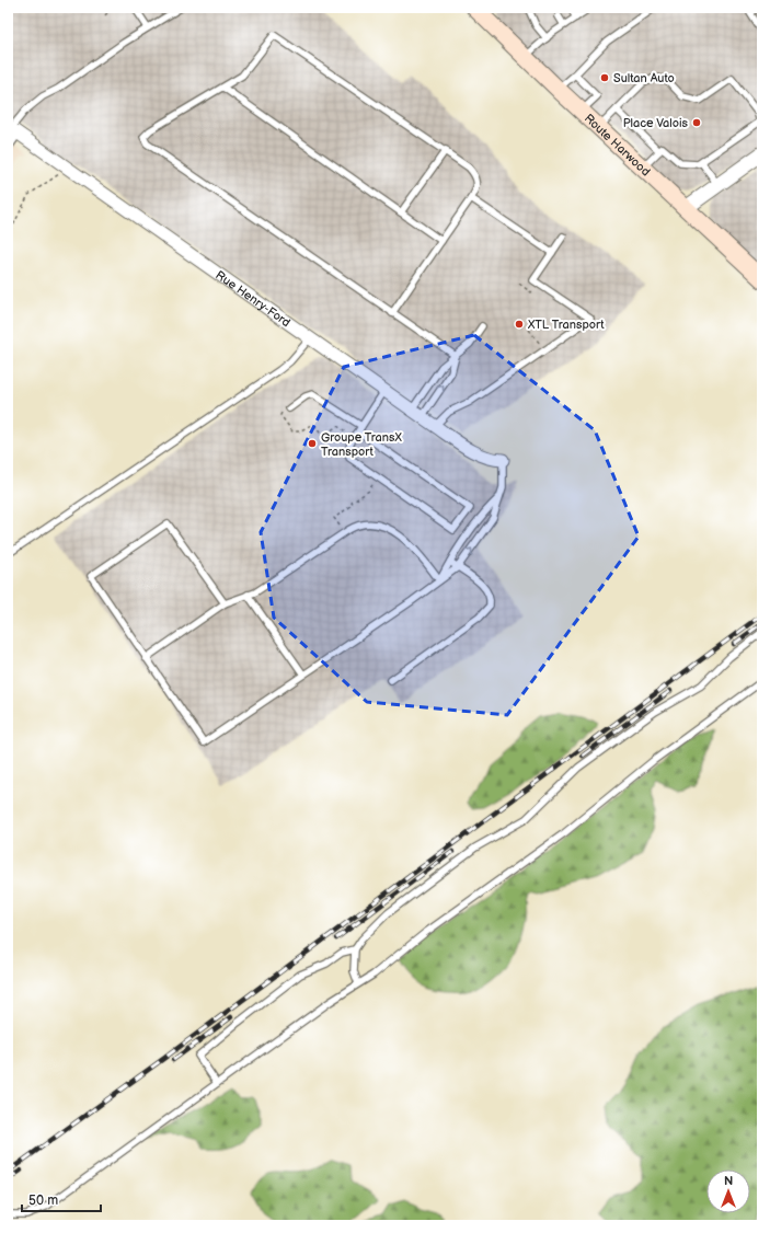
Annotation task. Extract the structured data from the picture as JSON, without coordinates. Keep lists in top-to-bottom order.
{
  "streets": {
    "main road": ["Route Harwood"],
    "street": ["Rue Henry-Ford"]
  },
  "places": [
    "Sultan Auto",
    "Place Valois",
    "XTL Transport",
    "Groupe TransX Transport"
  ],
  "scale_bar": "50 m",
  "north": "top"
}
